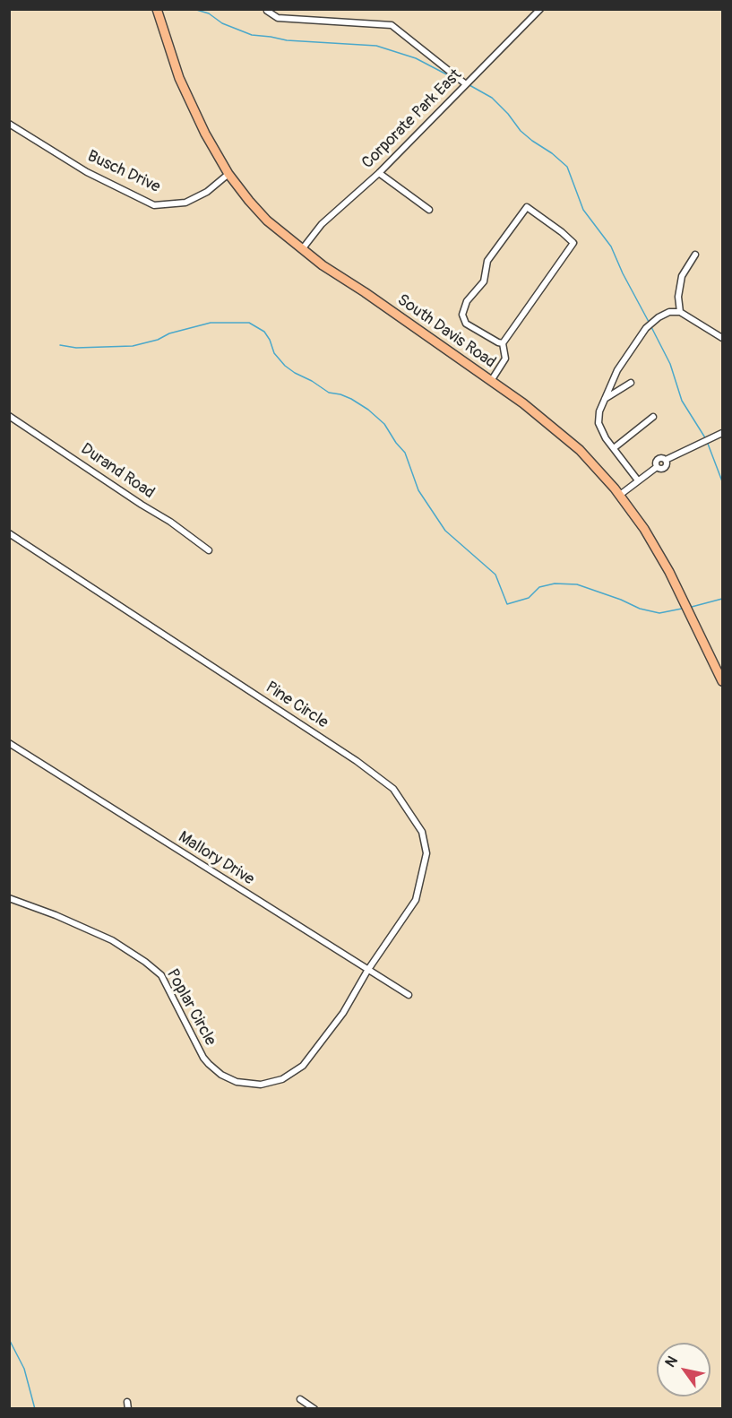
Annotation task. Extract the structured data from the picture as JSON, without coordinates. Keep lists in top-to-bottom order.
{
  "streets": {
    "main road": ["South Davis Road"],
    "street": [
      "Corporate Park East",
      "Busch Drive",
      "Durand Road",
      "Pine Circle",
      "Mallory Drive",
      "Poplar Circle"
    ]
  },
  "crossings": [
    ["Corporate Park East", "South Davis Road"],
    ["Busch Drive", "South Davis Road"],
    ["Pine Circle", "Mallory Drive"],
    ["Pine Circle", "Poplar Circle"],
    ["Mallory Drive", "Poplar Circle"]
  ],
  "north": "top left"
}
